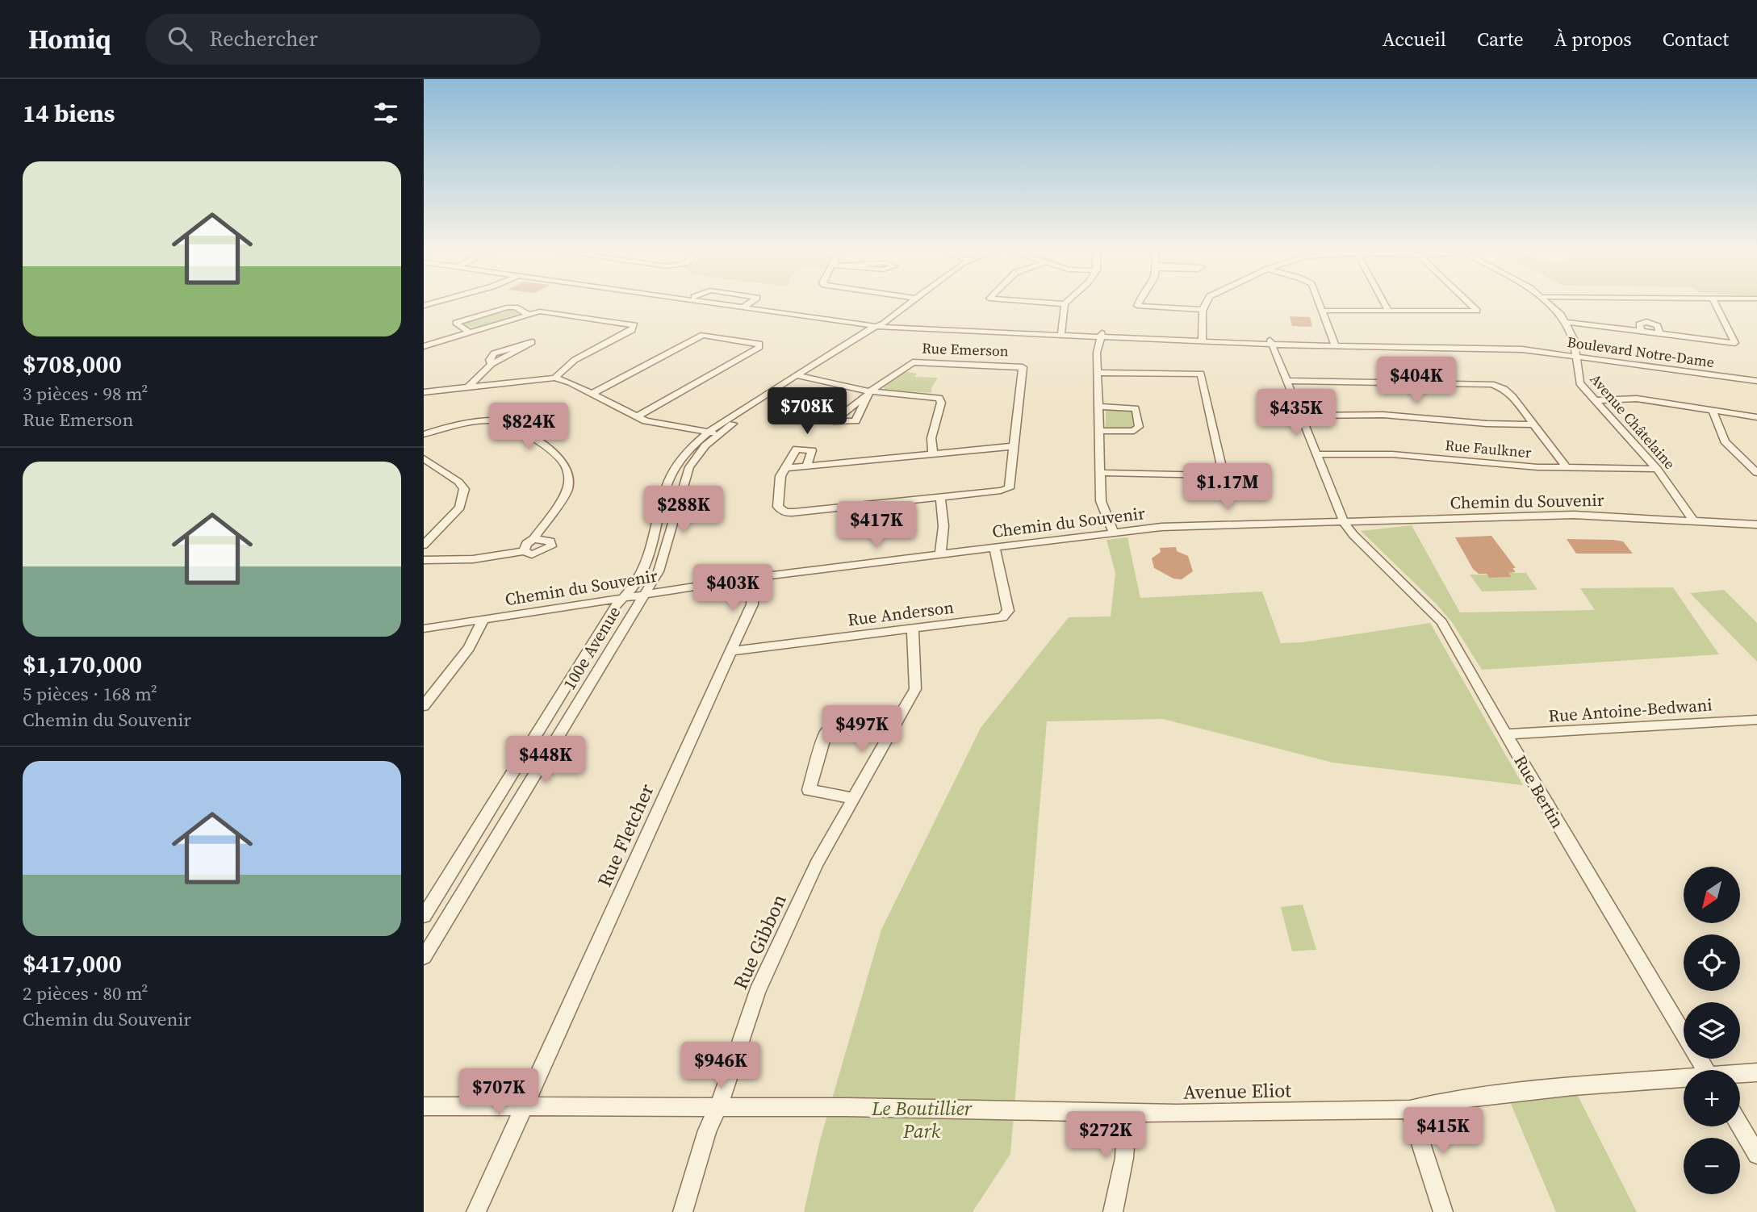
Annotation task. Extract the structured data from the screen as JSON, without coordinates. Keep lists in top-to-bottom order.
{
  "streets": {
    "street": [
      "Rue Emerson",
      "Boulevard Notre-Dame",
      "Avenue Châtelaine",
      "Rue Faulkner",
      "Chemin du Souvenir",
      "Rue Anderson",
      "100e Avenue",
      "Rue Antoine-Bedwani",
      "Rue Bertin",
      "Rue Fletcher",
      "Rue Gibbon",
      "Avenue Eliot"
    ]
  },
  "crossings": [
    ["Boulevard Notre-Dame", "Avenue Châtelaine"],
    ["Boulevard Notre-Dame", "100e Avenue"],
    ["Boulevard Notre-Dame", "Rue Bertin"],
    ["Avenue Châtelaine", "Rue Faulkner"],
    ["Avenue Châtelaine", "Chemin du Souvenir"],
    ["Rue Faulkner", "Rue Bertin"],
    ["Chemin du Souvenir", "Rue Anderson"],
    ["Chemin du Souvenir", "100e Avenue"],
    ["Chemin du Souvenir", "Rue Bertin"],
    ["Chemin du Souvenir", "Rue Fletcher"],
    ["Rue Anderson", "Rue Fletcher"],
    ["Rue Anderson", "Rue Gibbon"],
    ["Rue Antoine-Bedwani", "Rue Bertin"],
    ["Rue Fletcher", "Avenue Eliot"],
    ["Rue Gibbon", "Avenue Eliot"]
  ],
  "parks": ["Le Boutillier Park"],
  "north": "bottom left",
  "page": {
    "header": "Homiq",
    "search": "Rechercher",
    "nav": [
      "Accueil",
      "Carte",
      "À propos",
      "Contact"
    ],
    "heading": "14 biens",
    "list": [
      {
        "name": "$708,000",
        "note": "3 pièces · 98 m² · Rue Emerson"
      },
      {
        "name": "$1,170,000",
        "note": "5 pièces · 168 m² · Chemin du Souvenir"
      },
      {
        "name": "$417,000",
        "note": "2 pièces · 80 m² · Chemin du Souvenir"
      }
    ],
    "price": [
      "$404K",
      "$708K",
      "$435K",
      "$824K",
      "$1.17M",
      "$288K",
      "$417K",
      "$403K",
      "$497K",
      "$448K",
      "$946K",
      "$707K",
      "$415K",
      "$272K"
    ],
    "map_buttons": ["+", "−"]
  }
}
